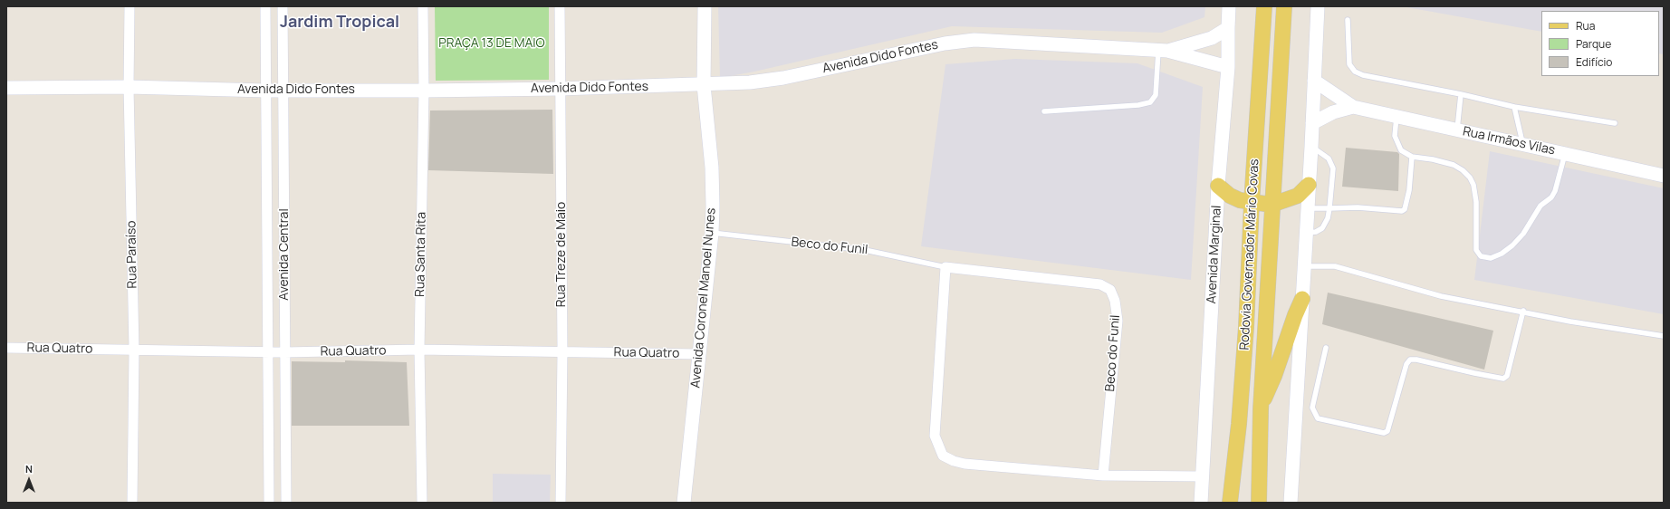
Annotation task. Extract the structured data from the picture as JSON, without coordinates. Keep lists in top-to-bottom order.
{
  "streets": {
    "main road": ["Rodovia Governador Mário Covas"],
    "street": [
      "Avenida Dido Fontes",
      "Rua Irmãos Vilas",
      "Beco do Funil",
      "Rua Paraíso",
      "Avenida Central",
      "Rua Santa Rita",
      "Rua Treze de Maio",
      "Avenida Marginal",
      "Avenida Coronel Manoel Nunes",
      "Rua Quatro"
    ]
  },
  "crossings": [
    ["Avenida Dido Fontes", "Rua Paraíso"],
    ["Avenida Dido Fontes", "Avenida Central"],
    ["Avenida Dido Fontes", "Rua Santa Rita"],
    ["Avenida Dido Fontes", "Rua Treze de Maio"],
    ["Avenida Dido Fontes", "Avenida Marginal"],
    ["Avenida Dido Fontes", "Avenida Coronel Manoel Nunes"],
    ["Beco do Funil", "Avenida Coronel Manoel Nunes"],
    ["Rua Paraíso", "Rua Quatro"],
    ["Avenida Central", "Rua Quatro"],
    ["Rua Santa Rita", "Rua Quatro"],
    ["Rua Treze de Maio", "Rua Quatro"],
    ["Avenida Coronel Manoel Nunes", "Rua Quatro"]
  ],
  "districts": ["Jardim Tropical"],
  "parks": ["PRAÇA 13 DE MAIO"],
  "legend": ["Rua", "Parque", "Edifício"],
  "north": "top"
}
